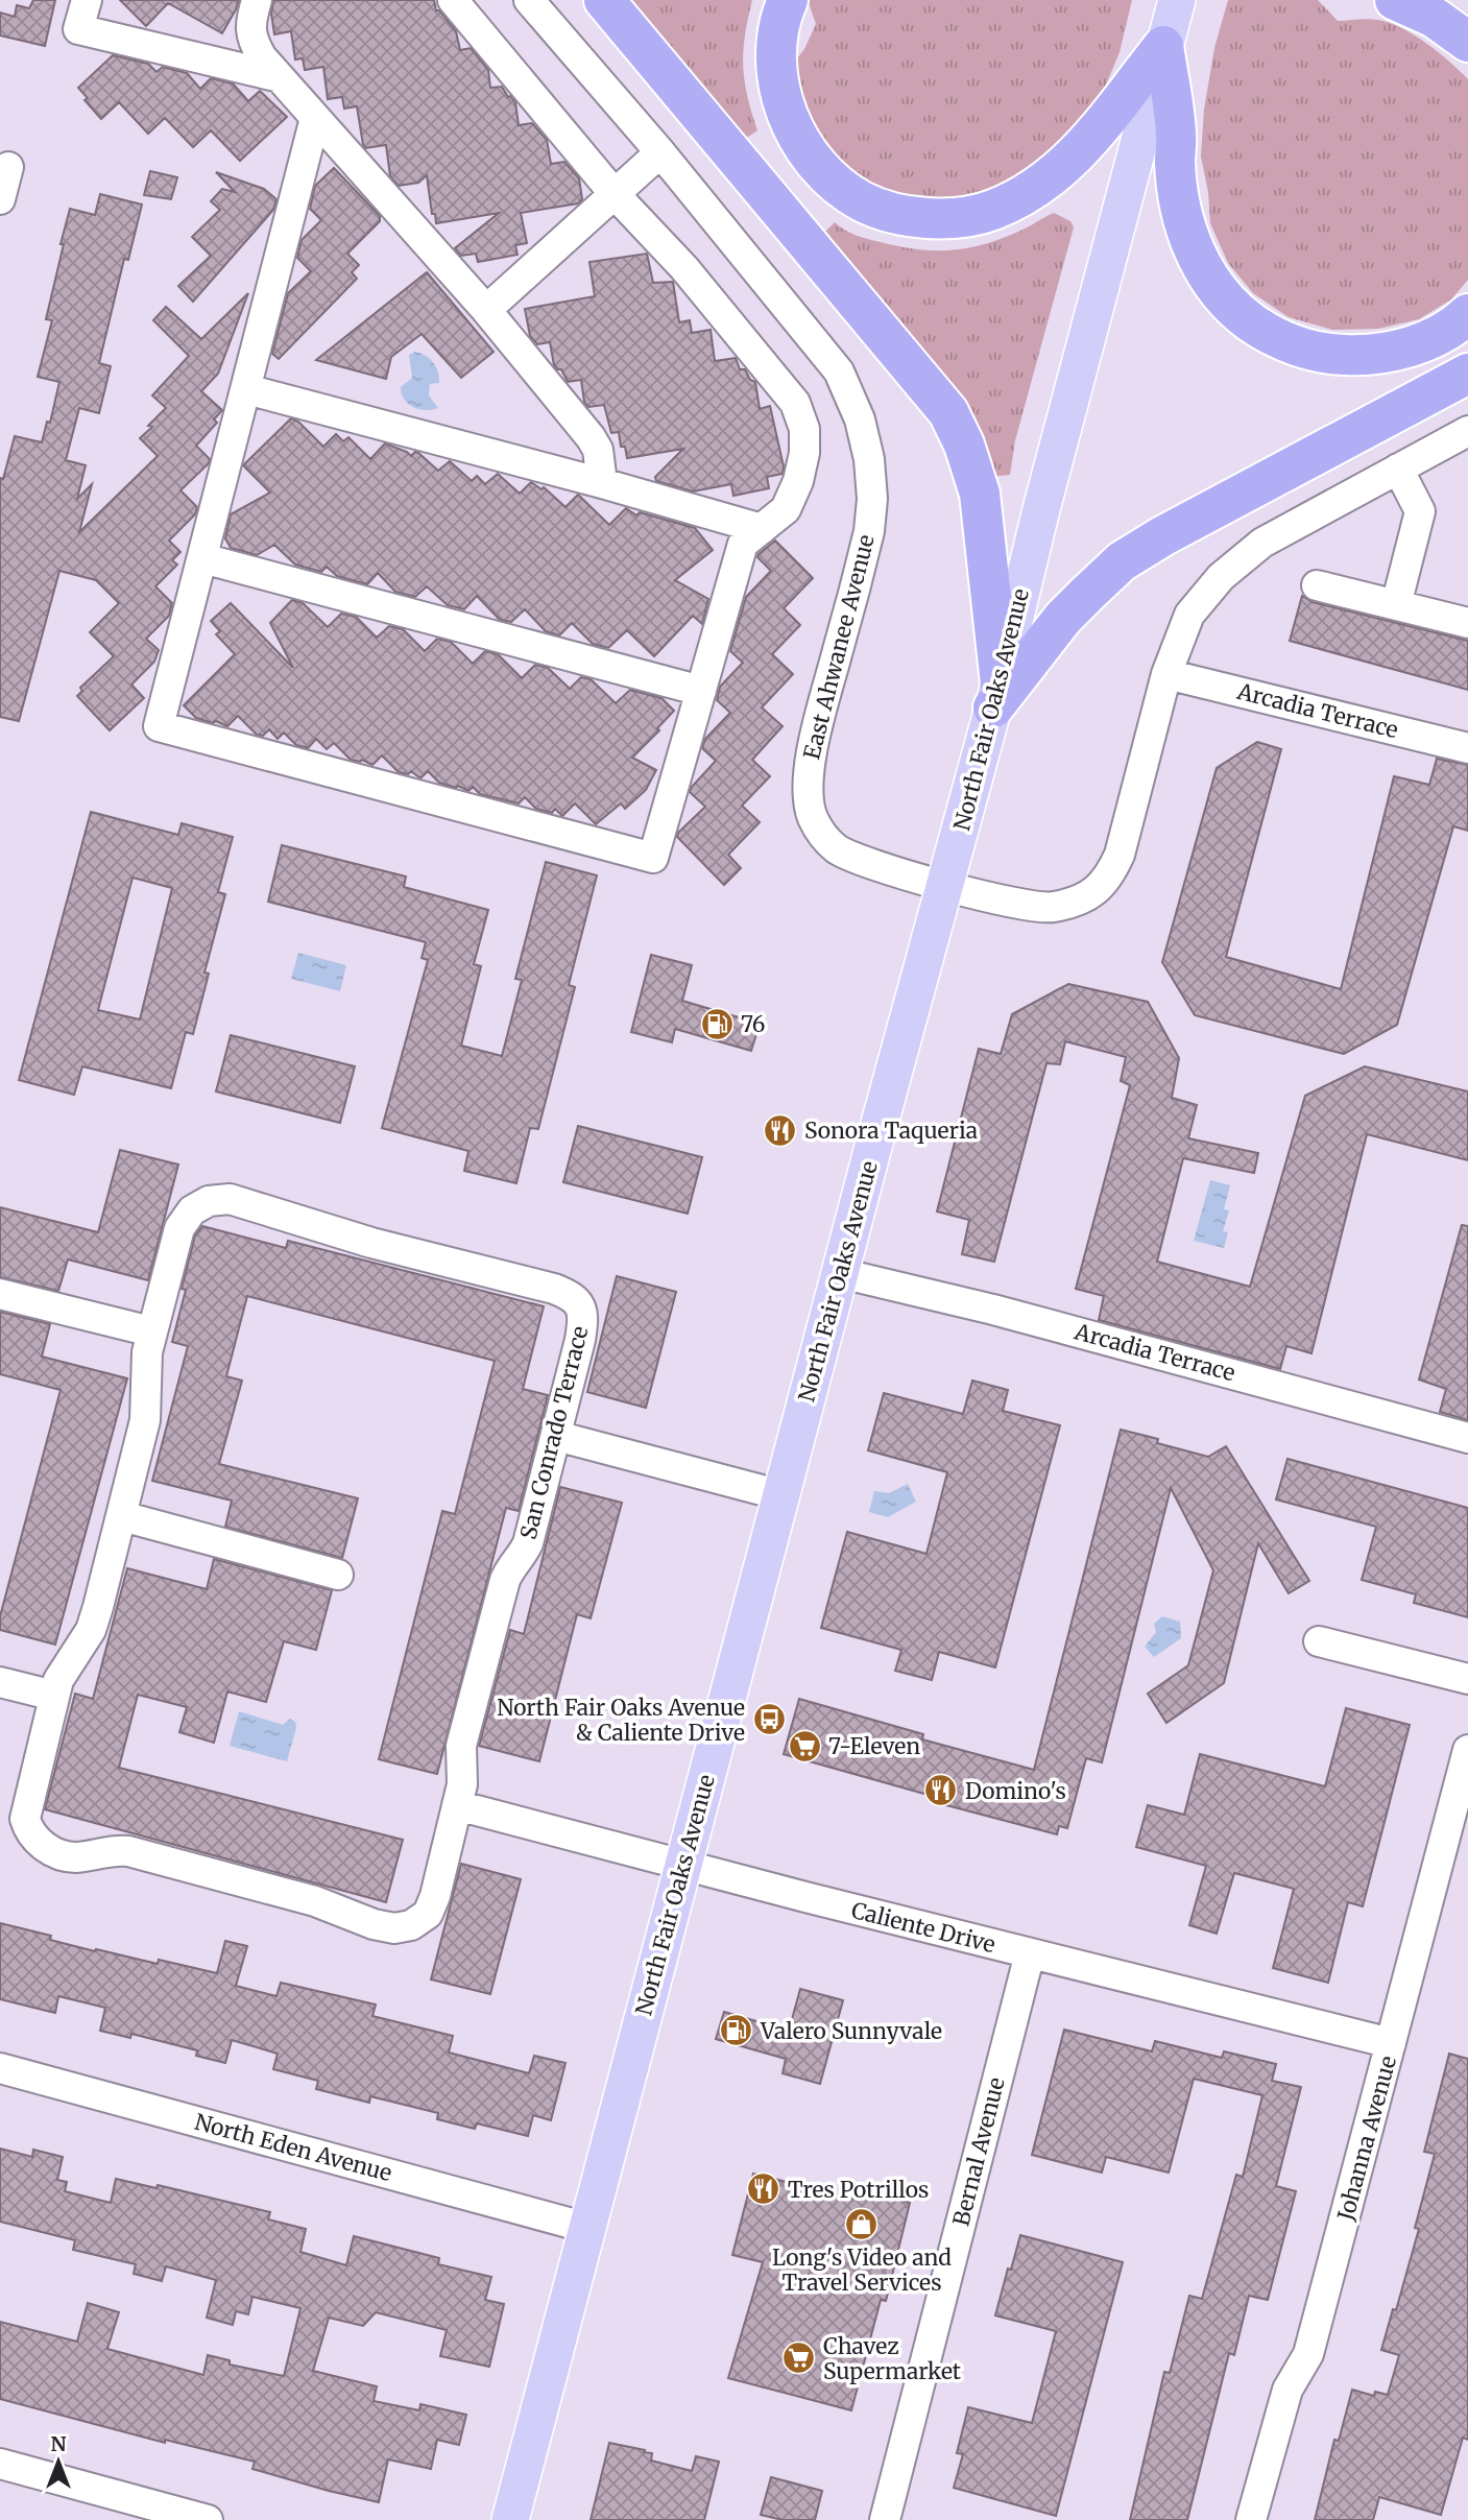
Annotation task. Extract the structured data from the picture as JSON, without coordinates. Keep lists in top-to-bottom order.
{
  "streets": {
    "main road": ["North Fair Oaks Avenue"],
    "street": [
      "East Ahwanee Avenue",
      "Arcadia Terrace",
      "San Conrado Terrace",
      "Caliente Drive",
      "Johanna Avenue",
      "North Eden Avenue",
      "Bernal Avenue"
    ]
  },
  "crossings": [
    ["East Ahwanee Avenue", "North Fair Oaks Avenue"],
    ["East Ahwanee Avenue", "Arcadia Terrace"],
    ["North Fair Oaks Avenue", "Arcadia Terrace"],
    ["North Fair Oaks Avenue", "Caliente Drive"],
    ["North Fair Oaks Avenue", "North Eden Avenue"],
    ["San Conrado Terrace", "Caliente Drive"],
    ["Caliente Drive", "Johanna Avenue"],
    ["Caliente Drive", "Bernal Avenue"]
  ],
  "places": {
    "fuel station": ["76", "Valero Sunnyvale"],
    "restaurant": ["Sonora Taqueria", "Domino's", "Tres Potrillos"],
    "bus stop": ["North Fair Oaks Avenue & Caliente Drive"],
    "supermarket": ["7-Eleven", "Chavez Supermarket"],
    "shop": ["Long's Video and Travel Services"]
  },
  "north": "top"
}
